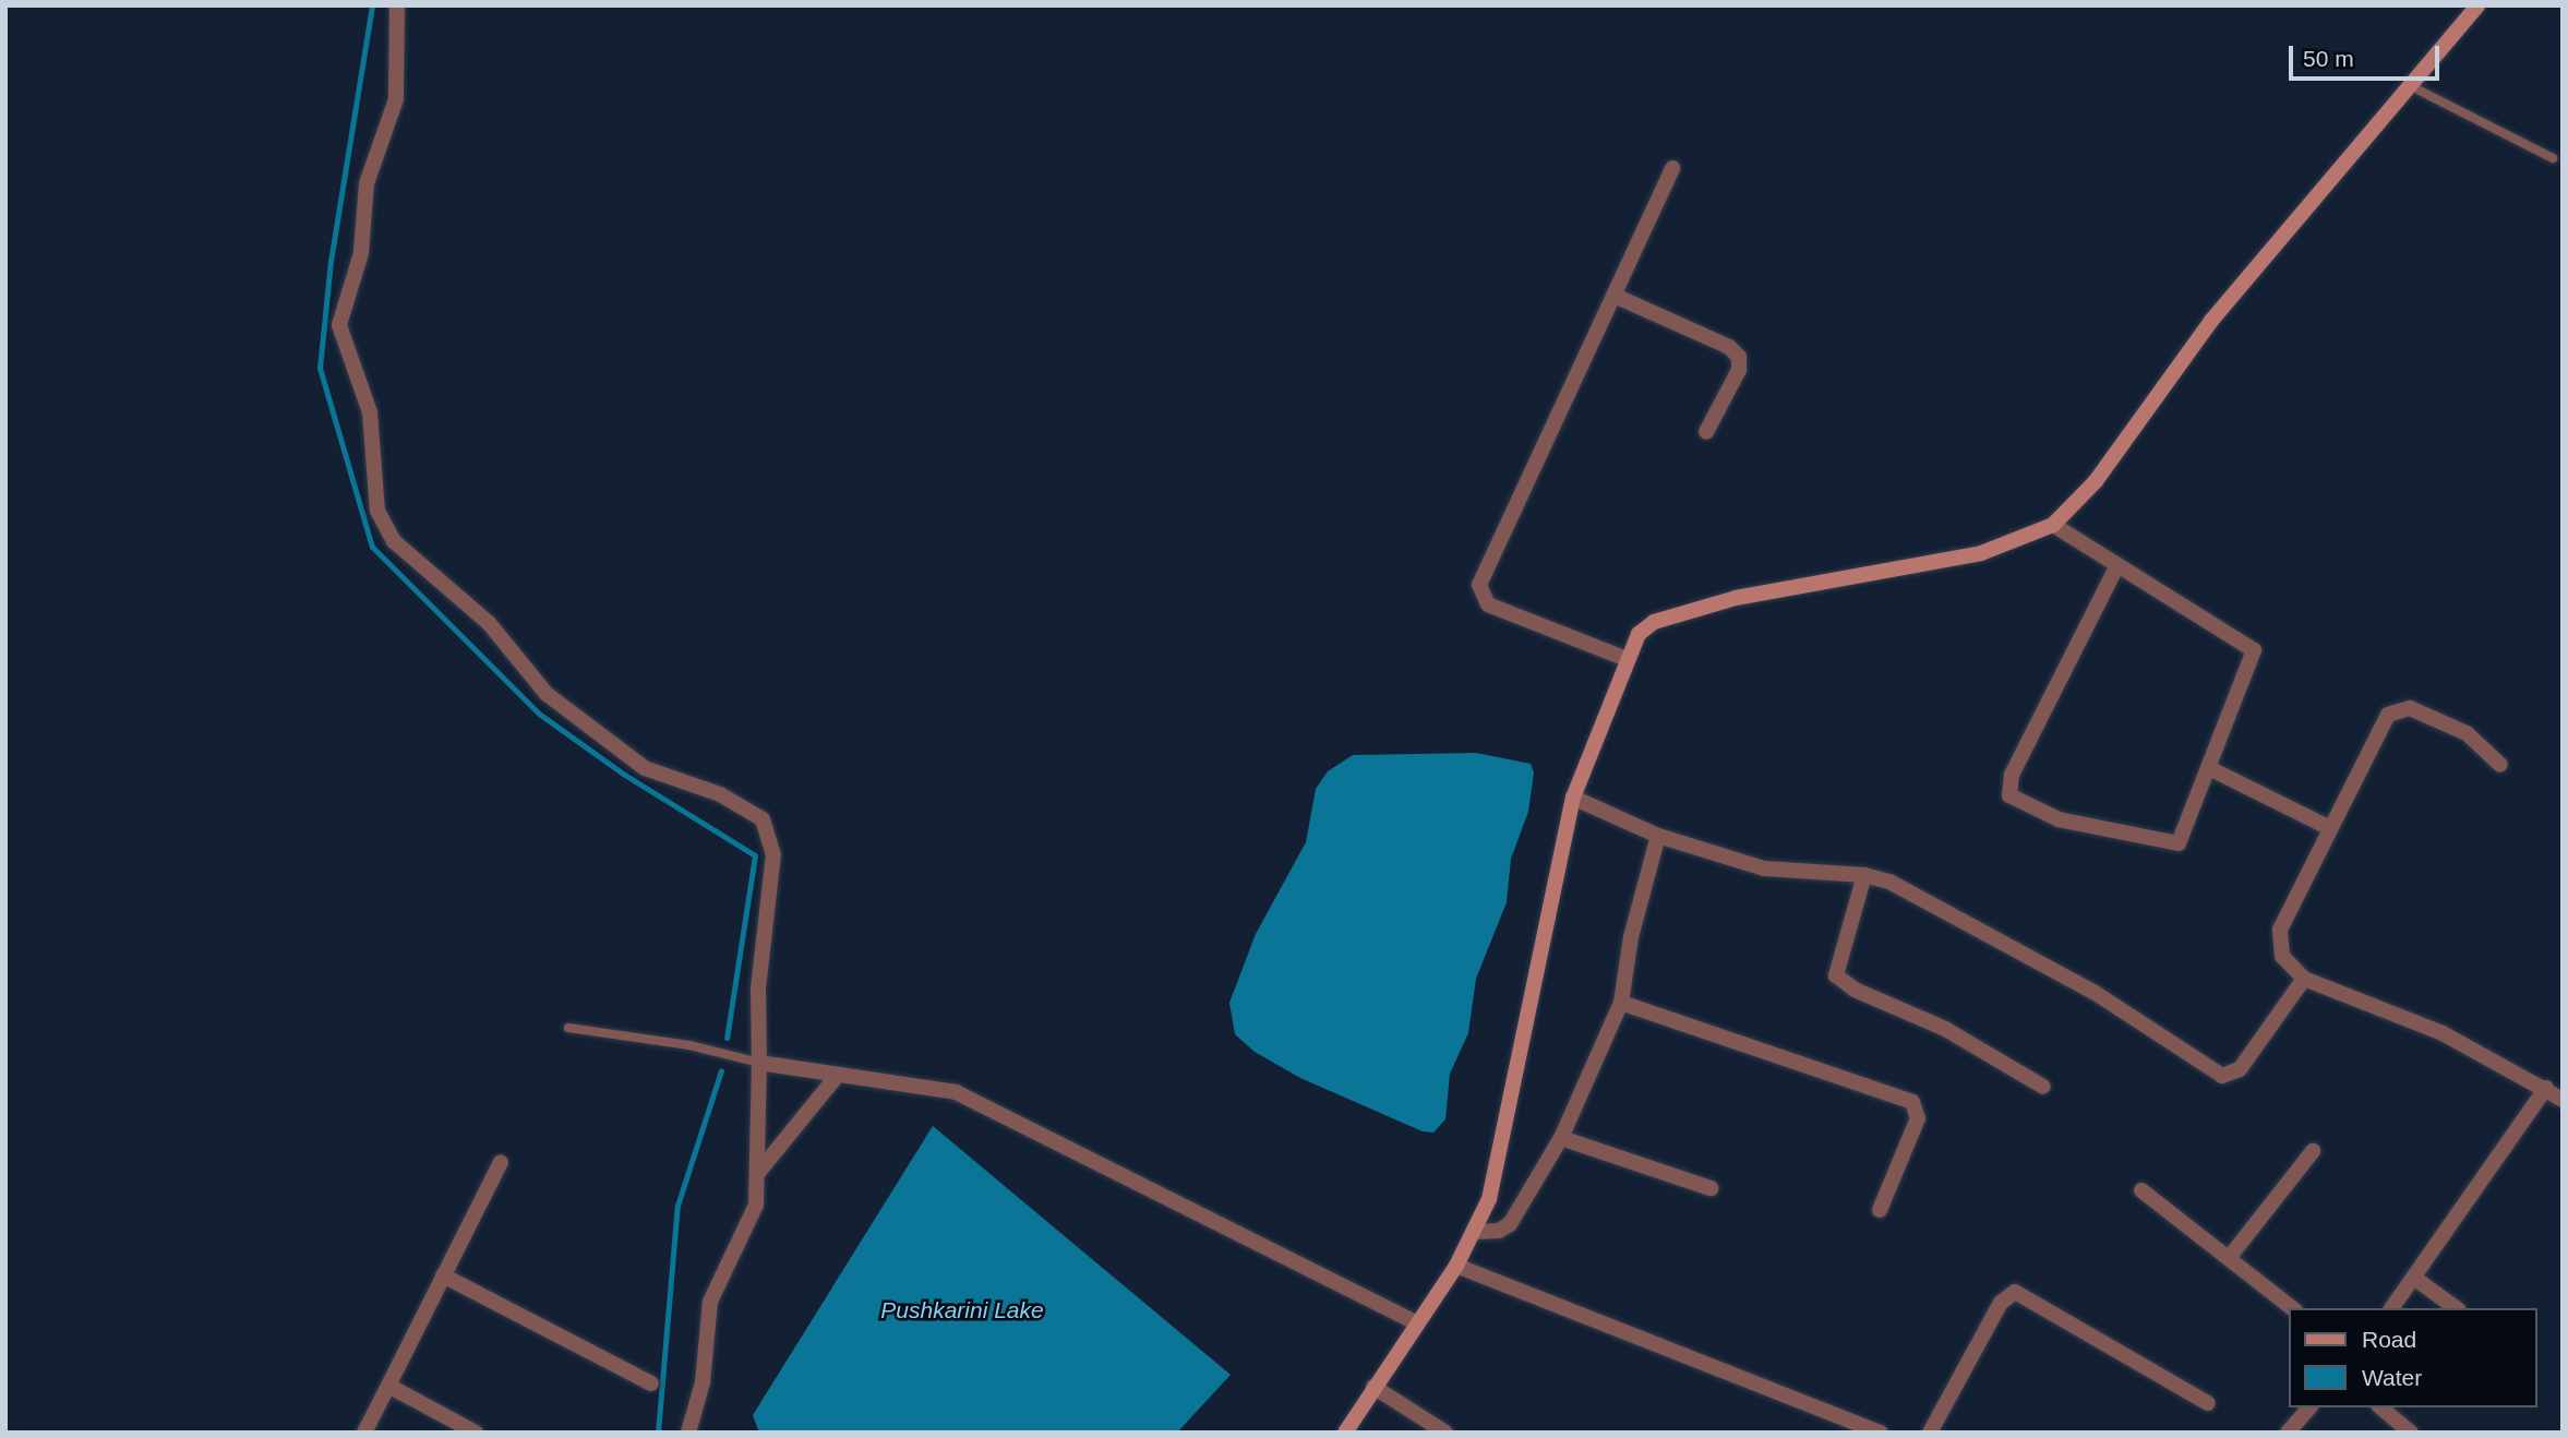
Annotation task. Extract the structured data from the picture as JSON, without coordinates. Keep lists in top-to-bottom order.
{
  "water": ["Pushkarini Lake"],
  "legend": ["Road", "Water"],
  "scale_bar": "50 m"
}
